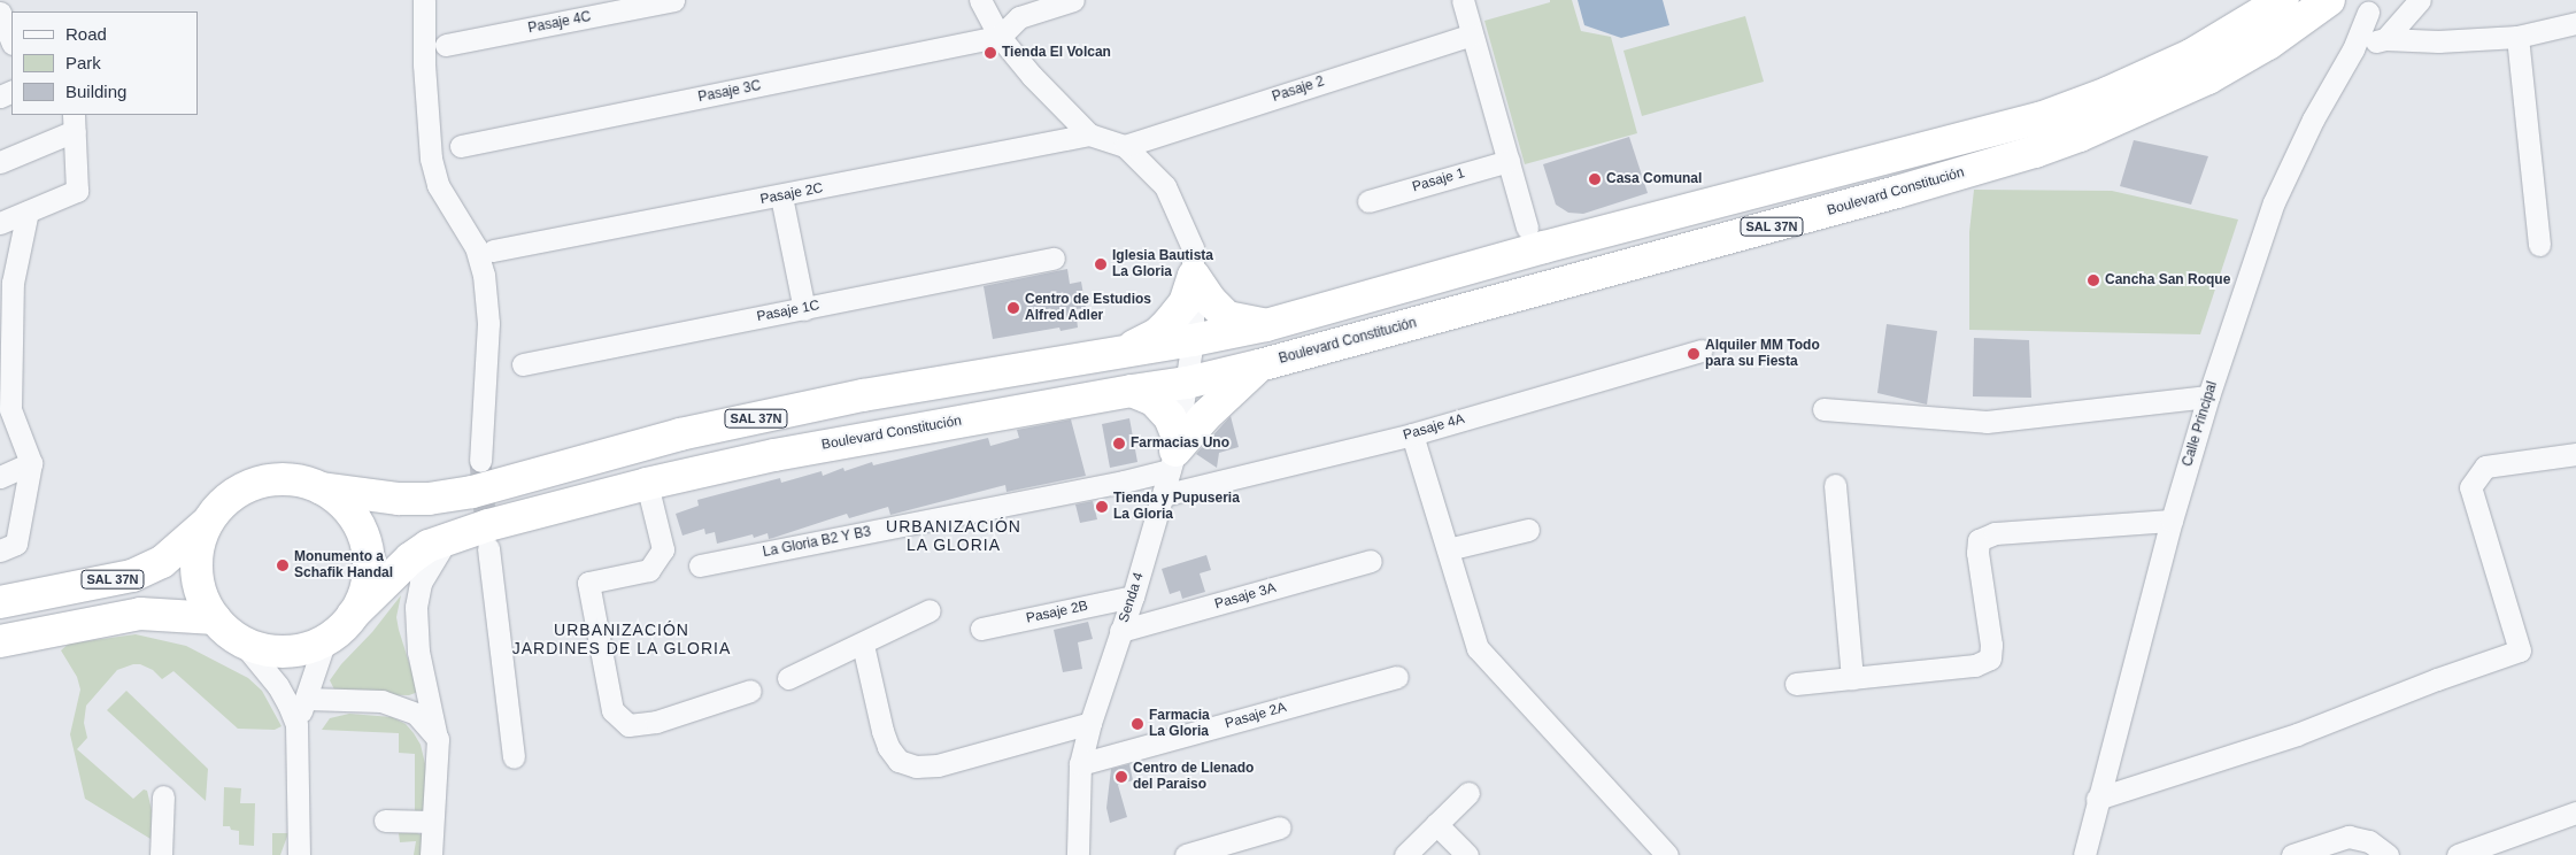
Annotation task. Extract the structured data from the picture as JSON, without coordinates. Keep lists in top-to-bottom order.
{
  "streets": {
    "highway": ["Boulevard Constitución", "SAL 37N"],
    "street": [
      "Pasaje 4C",
      "Pasaje 2",
      "Pasaje 3C",
      "Pasaje 1",
      "Pasaje 2C",
      "Pasaje 1C",
      "Calle Principal",
      "Pasaje 4A",
      "La Gloria B2 Y B3",
      "Pasaje 3A",
      "Senda 4",
      "Pasaje 2B",
      "Pasaje 2A"
    ]
  },
  "crossings": [
    ["Pasaje 2", "Senda 4"],
    ["Boulevard Constitución", "SAL 37N"],
    ["Boulevard Constitución", "Senda 4"],
    ["SAL 37N", "Senda 4"],
    ["Pasaje 4A", "Senda 4"],
    ["La Gloria B2 Y B3", "Senda 4"],
    ["Pasaje 3A", "Senda 4"],
    ["Senda 4", "Pasaje 2B"],
    ["Senda 4", "Pasaje 2A"]
  ],
  "districts": ["URBANIZACIÓN LA GLORIA", "URBANIZACIÓN JARDINES DE LA GLORIA"],
  "places": [
    "Tienda El Volcan",
    "Casa Comunal",
    "Iglesia Bautista La Gloria",
    "Cancha San Roque",
    "Centro de Estudios Alfred Adler",
    "Alquiler MM Todo para su Fiesta",
    "Farmacias Uno",
    "Tienda y Pupuseria La Gloria",
    "Monumento a Schafik Handal",
    "Farmacia La Gloria",
    "Centro de Llenado del Paraiso"
  ],
  "legend": ["Road", "Park", "Building"]
}
